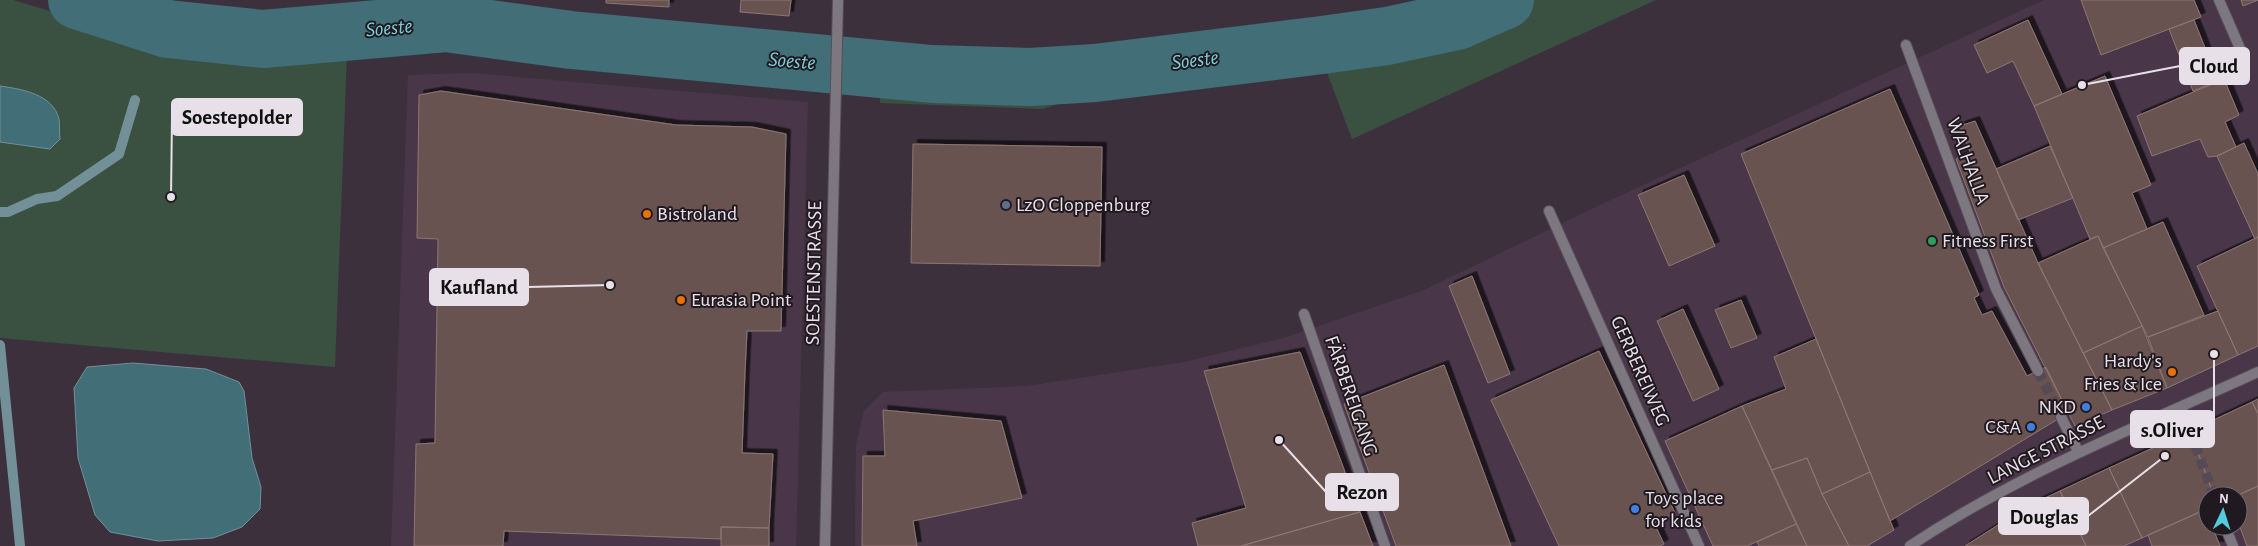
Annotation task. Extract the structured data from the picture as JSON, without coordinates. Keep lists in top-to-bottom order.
{
  "streets": {
    "street": [
      "WALHALLA",
      "SOESTENSTRASSE",
      "GERBEREIWEG",
      "FÄRBEREIGANG",
      "LANGE STRASSE"
    ]
  },
  "water": ["Soeste"],
  "places": [
    "Cloud",
    "Soestepolder",
    "LzO Cloppenburg",
    "Bistroland",
    "Fitness First",
    "Kaufland",
    "Eurasia Point",
    "s.Oliver",
    "Hardy's Fries & Ice",
    "NKD",
    "C&A",
    "Rezon",
    "Douglas",
    "Toys place for kids"
  ],
  "north": "top"
}
